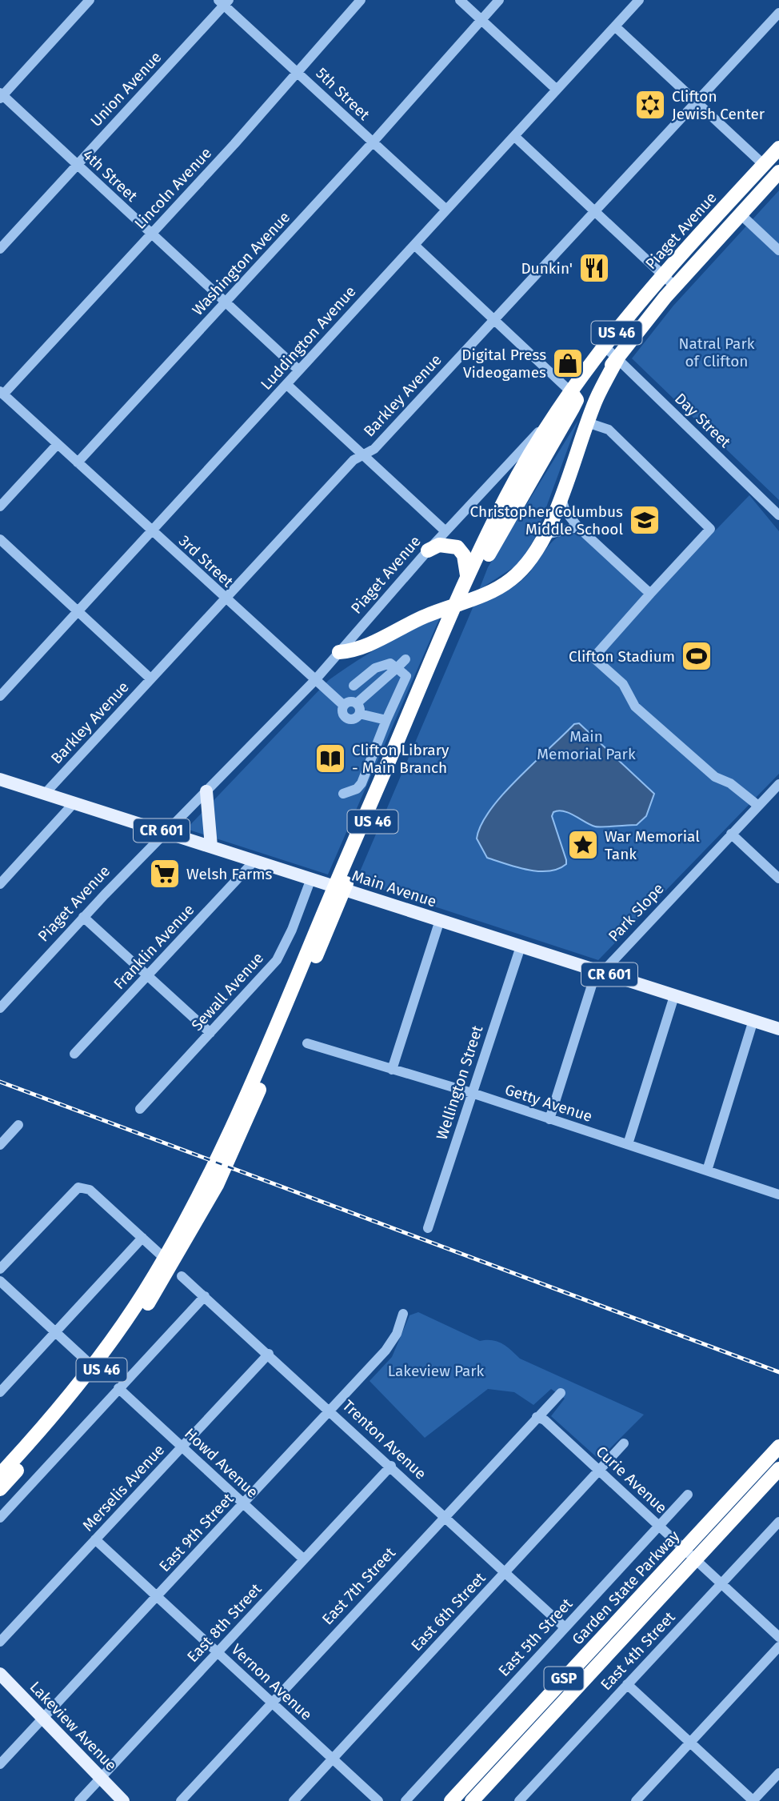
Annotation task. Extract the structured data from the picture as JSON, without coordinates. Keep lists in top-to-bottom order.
{
  "streets": {
    "highway": [
      "Piaget Avenue",
      "US 46",
      "Garden State Parkway",
      "GSP"
    ],
    "main road": ["CR 601", "Main Avenue", "Lakeview Avenue"],
    "street": [
      "Union Avenue",
      "5th Street",
      "4th Street",
      "Lincoln Avenue",
      "Washington Avenue",
      "Luddington Avenue",
      "Barkley Avenue",
      "Day Street",
      "3rd Street",
      "Park Slope",
      "Franklin Avenue",
      "Sewall Avenue",
      "Wellington Street",
      "Getty Avenue",
      "Trenton Avenue",
      "Howd Avenue",
      "Curie Avenue",
      "Merselis Avenue",
      "East 9th Street",
      "East 7th Street",
      "East 6th Street",
      "East 8th Street",
      "East 5th Street",
      "East 4th Street",
      "Vernon Avenue"
    ]
  },
  "crossings": [
    ["Union Avenue", "5th Street"],
    ["Union Avenue", "4th Street"],
    ["5th Street", "Lincoln Avenue"],
    ["5th Street", "Washington Avenue"],
    ["5th Street", "Luddington Avenue"],
    ["4th Street", "Lincoln Avenue"],
    ["4th Street", "Washington Avenue"],
    ["4th Street", "Luddington Avenue"],
    ["Piaget Avenue", "US 46"],
    ["Piaget Avenue", "Day Street"],
    ["Piaget Avenue", "3rd Street"],
    ["Piaget Avenue", "Main Avenue"],
    ["Washington Avenue", "3rd Street"],
    ["US 46", "Day Street"],
    ["Luddington Avenue", "3rd Street"],
    ["Barkley Avenue", "3rd Street"],
    ["Barkley Avenue", "Main Avenue"],
    ["Main Avenue", "Park Slope"],
    ["Main Avenue", "Franklin Avenue"],
    ["Main Avenue", "Sewall Avenue"],
    ["Main Avenue", "Wellington Street"],
    ["Park Slope", "Getty Avenue"],
    ["Wellington Street", "Getty Avenue"],
    ["Trenton Avenue", "Merselis Avenue"],
    ["Trenton Avenue", "East 9th Street"],
    ["Trenton Avenue", "East 7th Street"],
    ["Trenton Avenue", "East 6th Street"],
    ["Trenton Avenue", "East 8th Street"],
    ["Trenton Avenue", "East 5th Street"],
    ["Howd Avenue", "Merselis Avenue"],
    ["Howd Avenue", "East 9th Street"],
    ["Howd Avenue", "East 8th Street"],
    ["Curie Avenue", "East 7th Street"],
    ["Curie Avenue", "East 6th Street"],
    ["Curie Avenue", "East 5th Street"],
    ["Curie Avenue", "East 4th Street"],
    ["Merselis Avenue", "Vernon Avenue"],
    ["East 9th Street", "Vernon Avenue"],
    ["East 9th Street", "Lakeview Avenue"],
    ["East 7th Street", "Vernon Avenue"],
    ["East 6th Street", "Vernon Avenue"],
    ["East 8th Street", "Vernon Avenue"],
    ["East 8th Street", "Lakeview Avenue"]
  ],
  "parks": ["Natral Park of Clifton", "Main Memorial Park", "Lakeview Park"],
  "places": {
    "synagogue": ["Clifton Jewish Center"],
    "restaurant": ["Dunkin'"],
    "shop": ["Digital Press Videogames"],
    "school or university": ["Christopher Columbus Middle School"],
    "sports": ["Clifton Stadium"],
    "library": ["Clifton Library - Main Branch"],
    "place": ["War Memorial Tank"],
    "supermarket": ["Welsh Farms"]
  }
}
